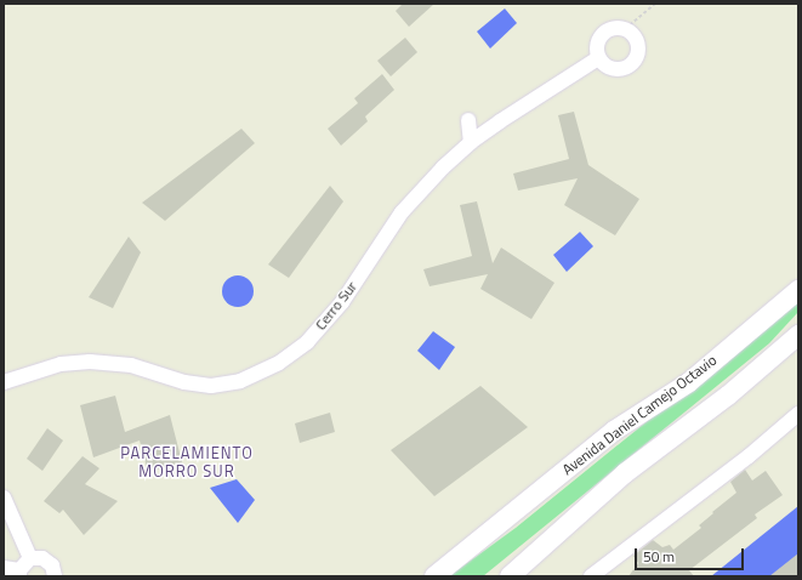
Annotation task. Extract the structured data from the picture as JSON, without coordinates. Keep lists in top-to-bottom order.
{
  "streets": {
    "main road": ["Avenida Daniel Camejo Octavio"],
    "street": ["Cerro Sur"]
  },
  "districts": ["PARCELAMIENTO MORRO SUR"],
  "scale_bar": "50 m"
}
